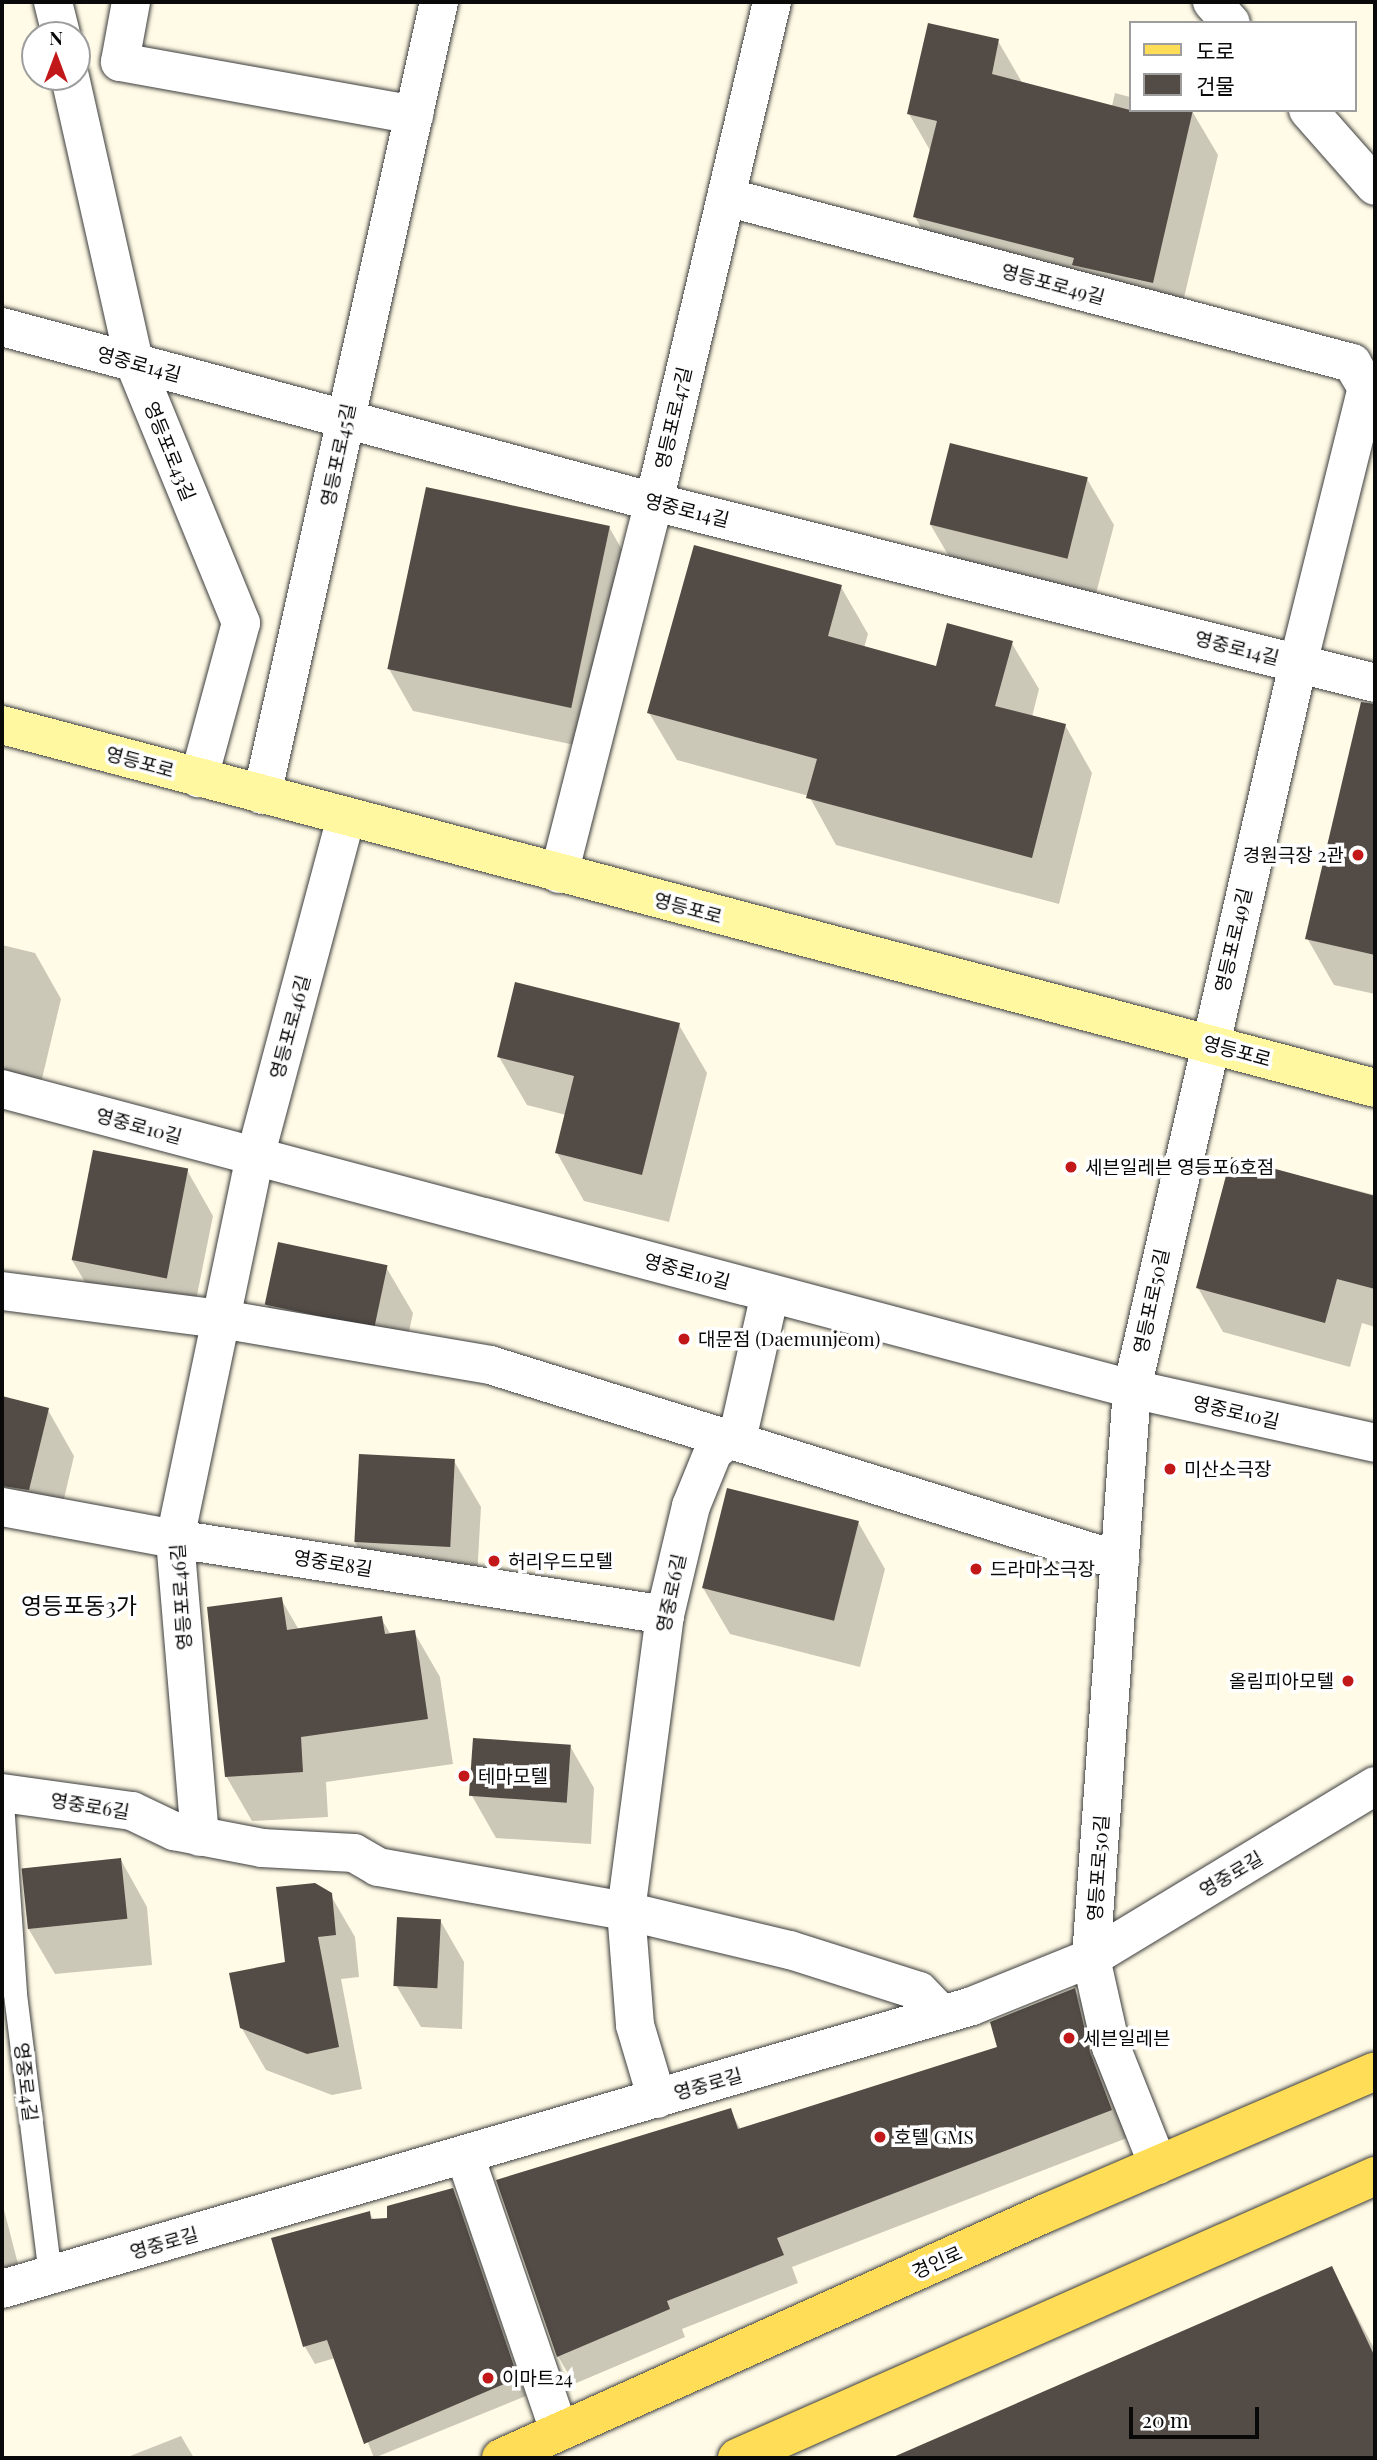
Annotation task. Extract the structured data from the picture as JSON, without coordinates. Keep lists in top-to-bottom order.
{
  "streets": {
    "main road": ["영등포로", "경인로"],
    "street": [
      "영등포로49길",
      "영중로14길",
      "영등포로47길",
      "영등포로43길",
      "영등포로45길",
      "영등포로46길",
      "영중로10길",
      "영등포로50길",
      "영중로8길",
      "영중로6길",
      "영중로길"
    ],
    "lane": ["영중로4길"]
  },
  "crossings": [
    ["영등포로49길", "영중로14길"],
    ["영등포로49길", "영등포로47길"],
    ["영등포로49길", "영등포로"],
    ["영등포로49길", "영등포로50길"],
    ["영중로14길", "영등포로47길"],
    ["영중로14길", "영등포로43길"],
    ["영중로14길", "영등포로45길"],
    ["영등포로47길", "영등포로"],
    ["영등포로43길", "영등포로"],
    ["영등포로45길", "영등포로"],
    ["영등포로", "영등포로46길"],
    ["영등포로", "영등포로50길"],
    ["영등포로46길", "영중로10길"],
    ["영등포로46길", "영중로8길"],
    ["영등포로46길", "영중로6길"],
    ["영중로10길", "영등포로50길"],
    ["영중로10길", "영중로6길"],
    ["영등포로50길", "영중로길"],
    ["영등포로50길", "경인로"],
    ["영중로8길", "영중로6길"],
    ["영중로6길", "영중로길"],
    ["영중로길", "영중로4길"]
  ],
  "districts": ["영등포동3가"],
  "places": [
    "경원극장 2관",
    "세븐일레븐 영등포6호점",
    "대문점 (Daemunjeom)",
    "미산소극장",
    "허리우드모텔",
    "드라마소극장",
    "올림피아모텔",
    "테마모텔",
    "세븐일레븐",
    "호텔 GMS",
    "이마트24"
  ],
  "legend": ["도로", "건물"],
  "scale_bar": "20 m",
  "north": "top"
}
